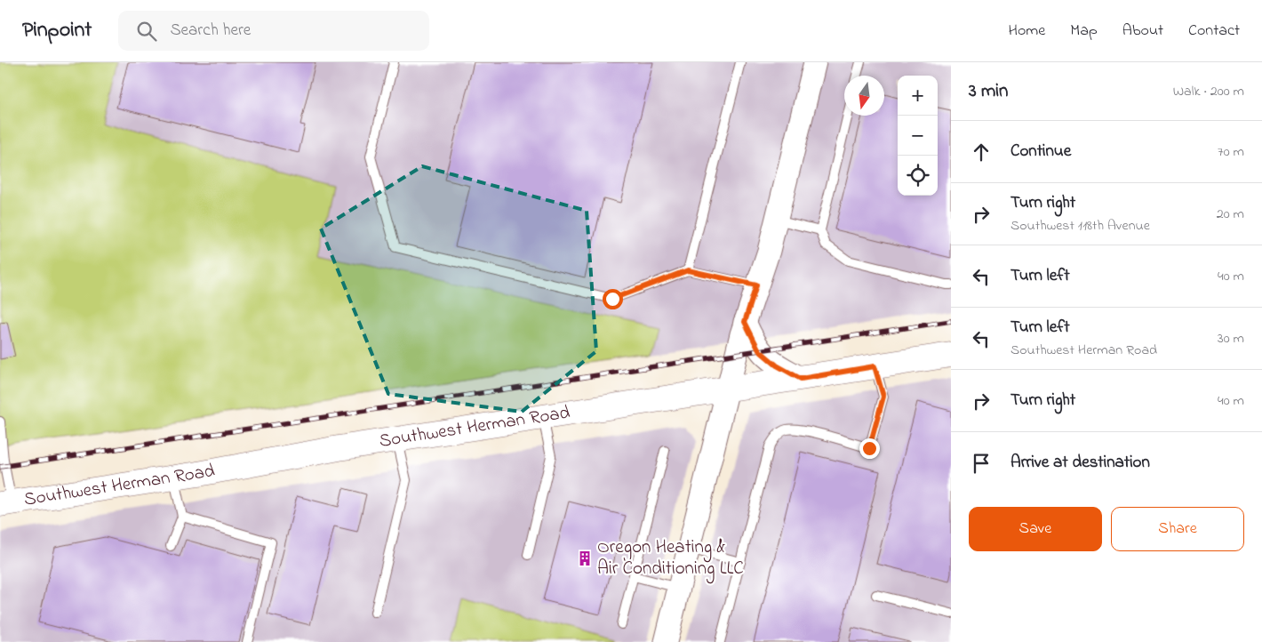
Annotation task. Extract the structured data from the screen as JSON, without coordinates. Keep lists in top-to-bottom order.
{
  "streets": {
    "main road": ["Southwest Herman Road"]
  },
  "places": {
    "building": ["Oregon Heating & Air Conditioning LLC"]
  },
  "north": "bottom",
  "page": {
    "header": "Pinpoint",
    "search": "Search here",
    "nav": [
      "Home",
      "Map",
      "About",
      "Contact"
    ],
    "heading": ["3 min", "Walk · 200 m"],
    "map_buttons": ["+", "−"],
    "list": [
      ["Continue", "70 m"],
      ["Turn right", "Southwest 118th Avenue", "20 m"],
      ["Turn left", "40 m"],
      ["Turn left", "Southwest Herman Road", "30 m"],
      ["Turn right", "40 m"],
      "Arrive at destination"
    ],
    "buttons": ["Save", "Share"]
  }
}
